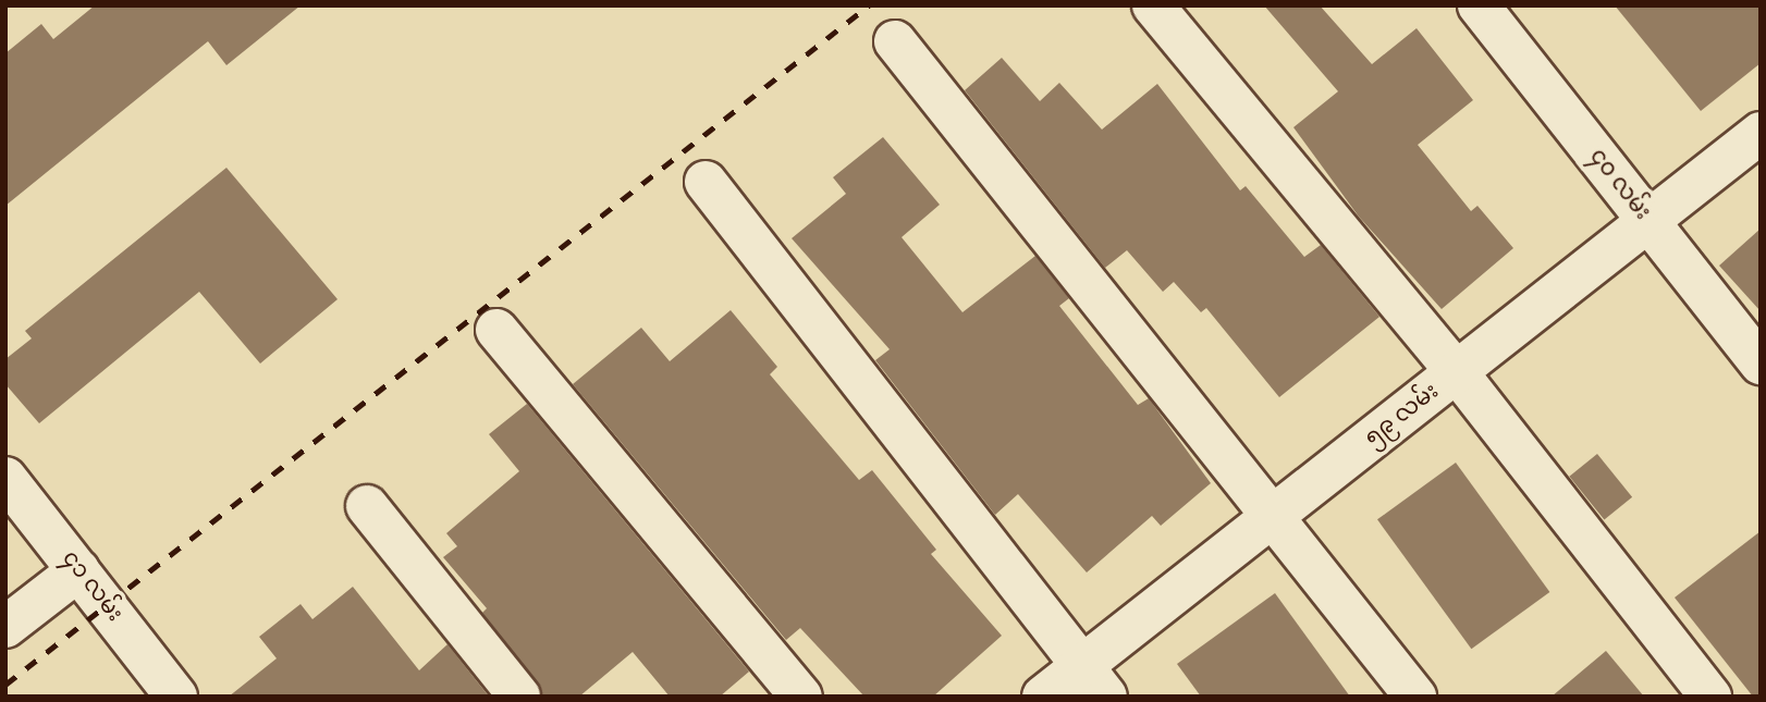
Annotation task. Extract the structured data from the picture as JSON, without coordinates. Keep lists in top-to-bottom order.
{
  "streets": {
    "street": ["၄၀ လမ်း", "၅၉ လမ်း", "၄၁ လမ်း"]
  },
  "crossings": [
    ["၄၀ လမ်း", "၅၉ လမ်း"]
  ]
}
